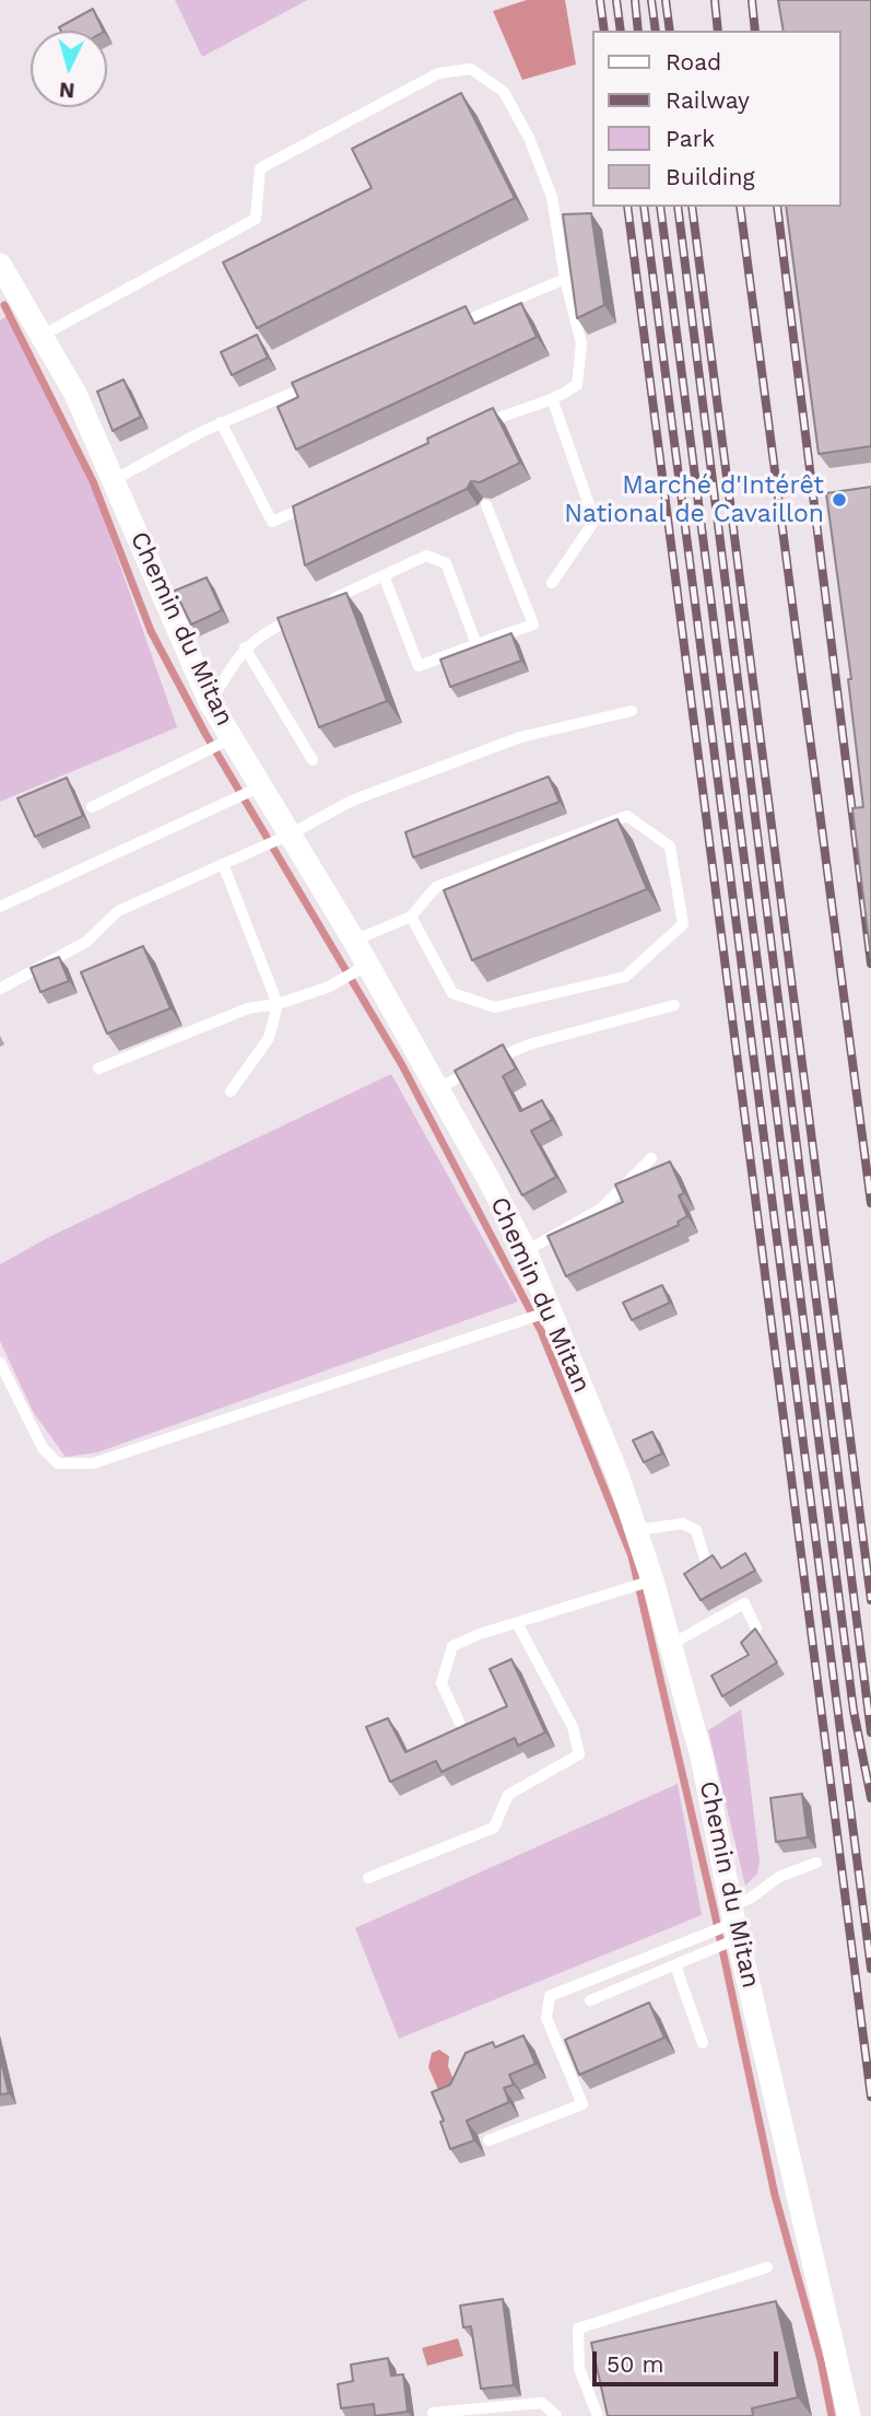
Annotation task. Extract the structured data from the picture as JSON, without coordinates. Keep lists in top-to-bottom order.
{
  "streets": {
    "street": ["Chemin du Mitan"]
  },
  "places": ["Marché d'Intérêt National de Cavaillon"],
  "legend": [
    "Road",
    "Railway",
    "Park",
    "Building"
  ],
  "scale_bar": "50 m",
  "north": "bottom"
}
